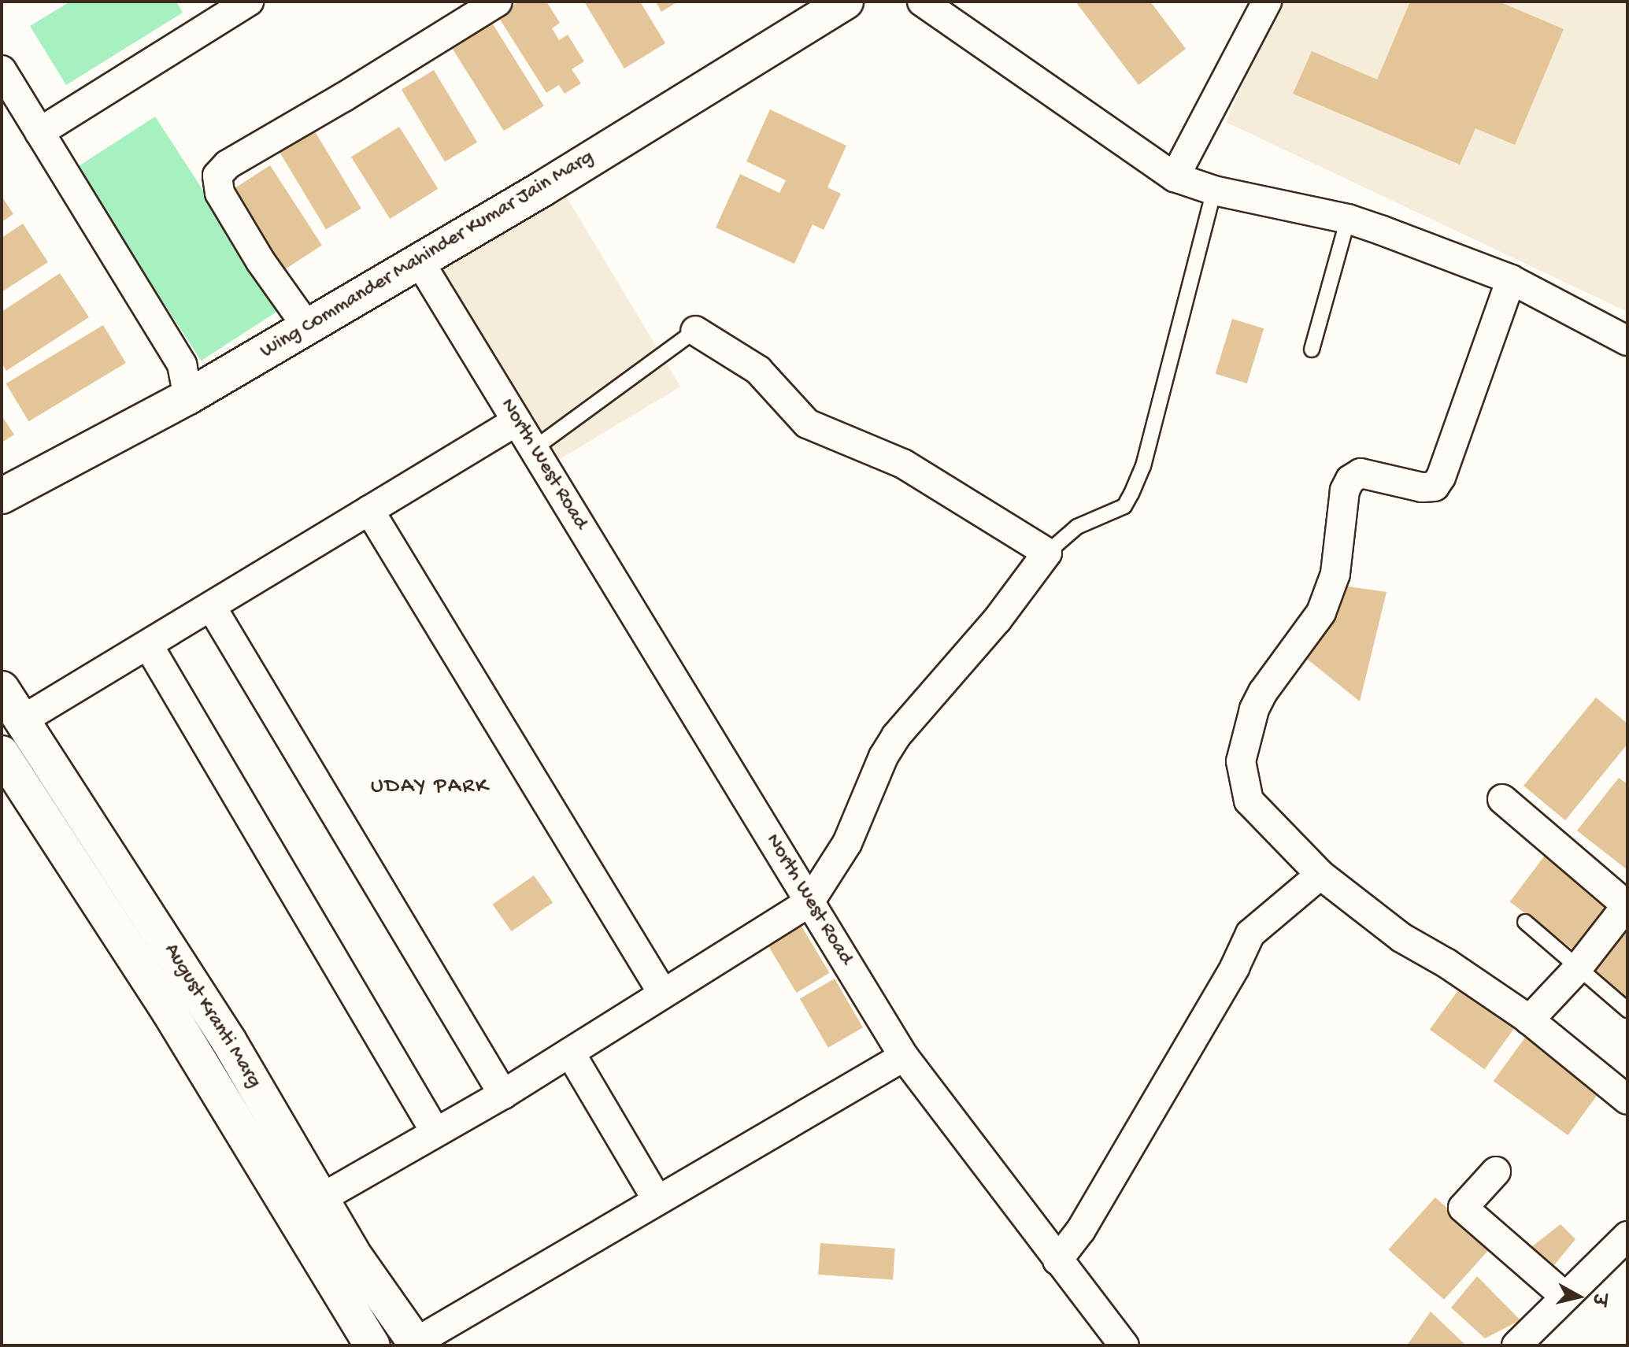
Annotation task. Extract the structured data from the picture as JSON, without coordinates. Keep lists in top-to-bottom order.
{
  "streets": {
    "main road": ["Wing Commander Mahinder Kumar Jain Marg", "August Kranti Marg"],
    "street": ["North West Road"]
  },
  "crossings": [
    ["Wing Commander Mahinder Kumar Jain Marg", "North West Road"]
  ],
  "districts": ["UDAY PARK"],
  "north": "right"
}
